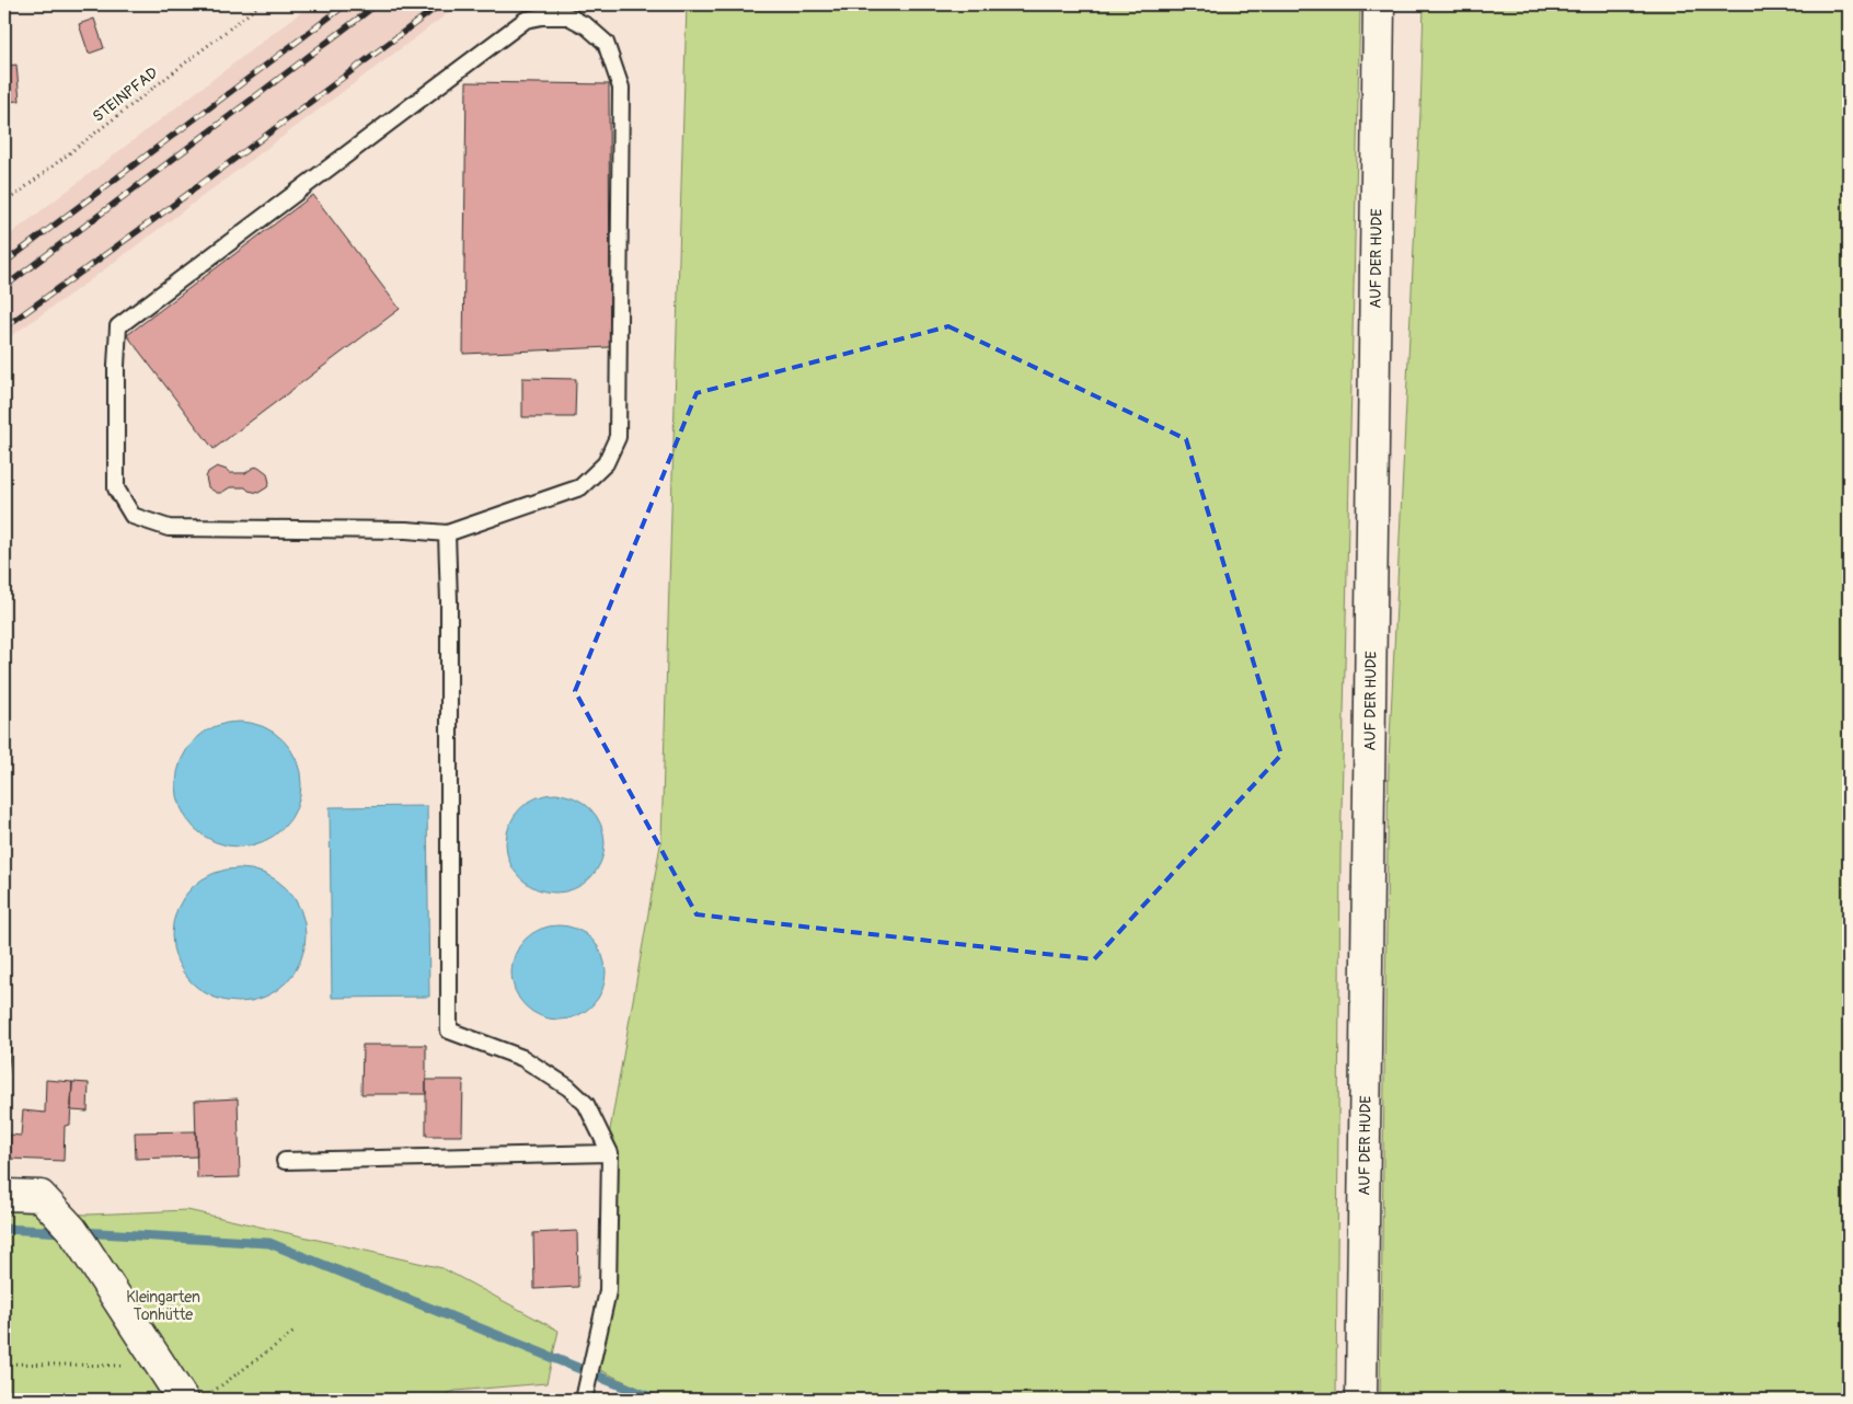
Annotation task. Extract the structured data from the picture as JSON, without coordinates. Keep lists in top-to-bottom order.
{
  "streets": {
    "street": ["AUF DER HUDE"],
    "path": ["STEINPFAD"]
  },
  "parks": ["Kleingarten Tonhütte"]
}
